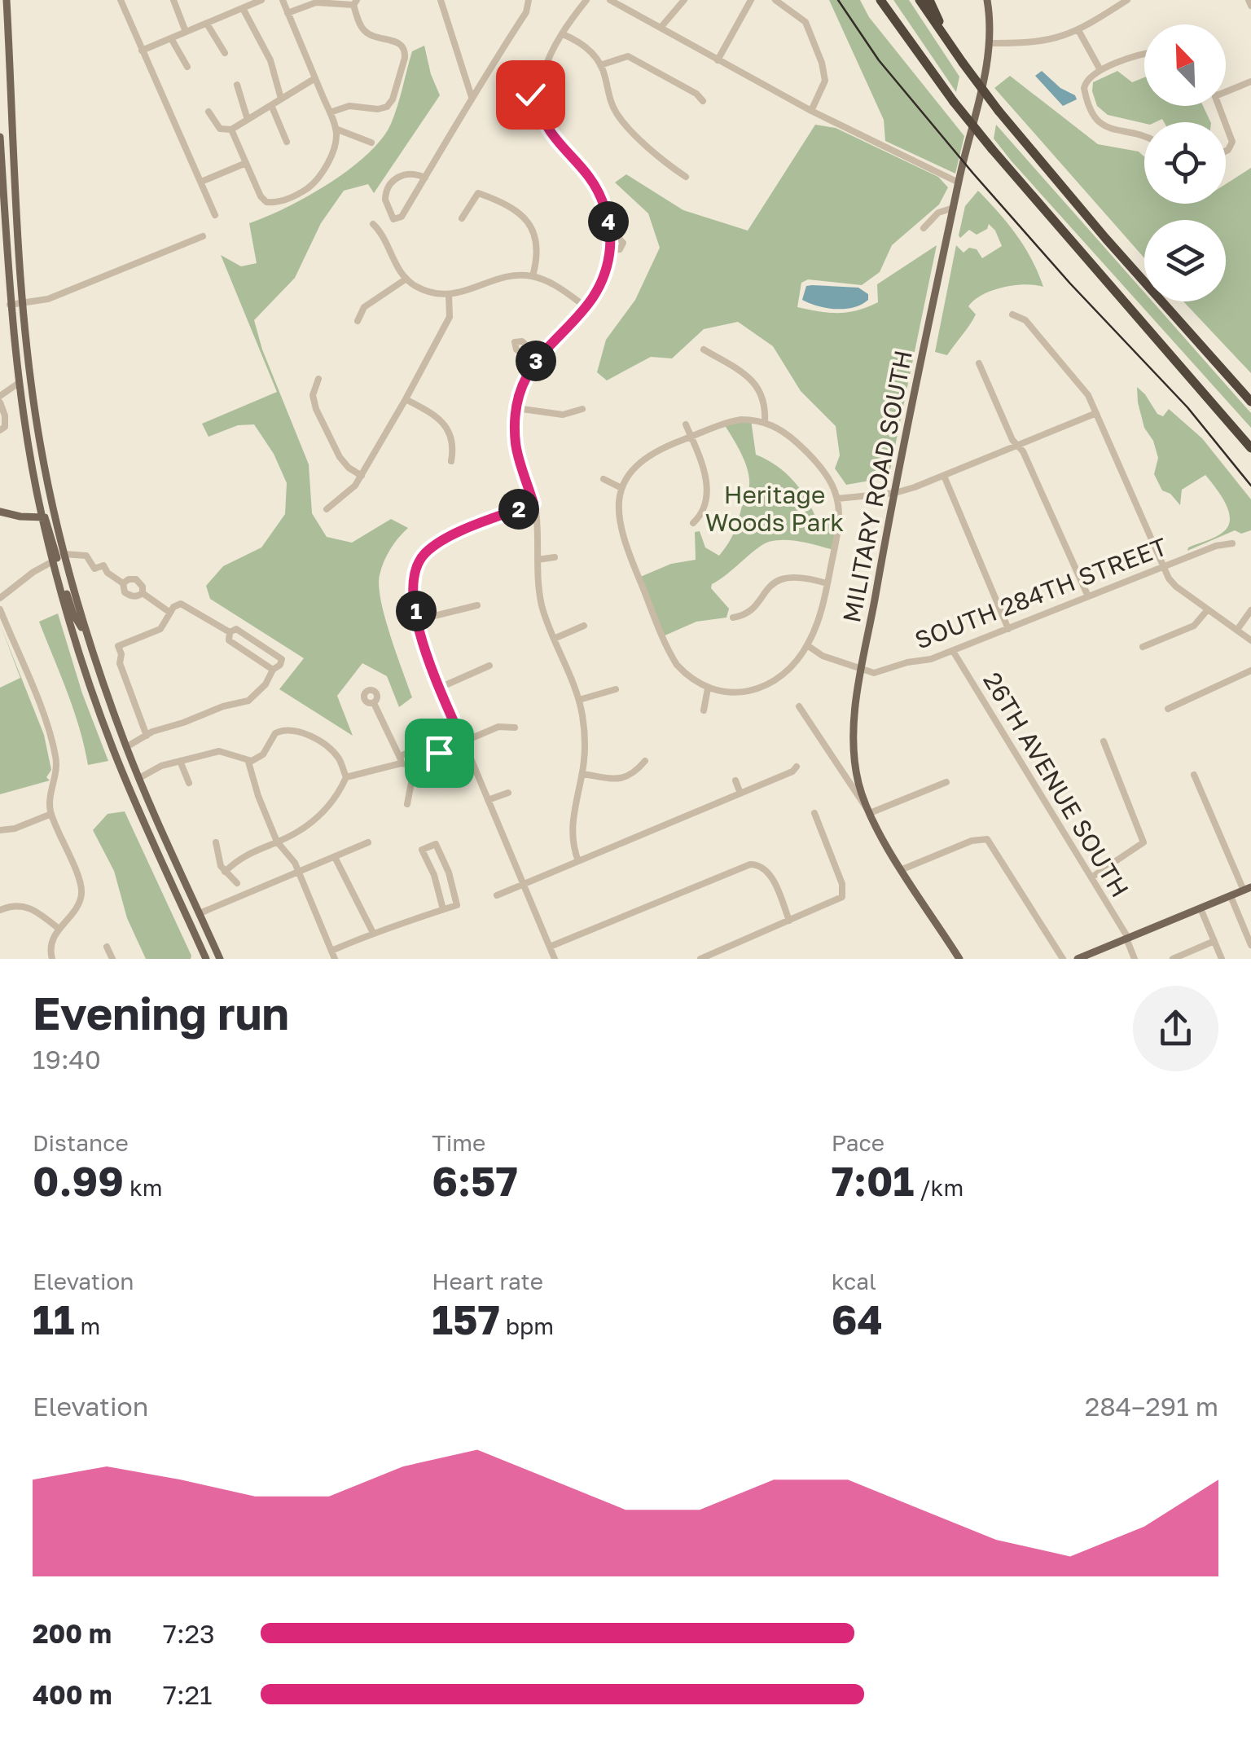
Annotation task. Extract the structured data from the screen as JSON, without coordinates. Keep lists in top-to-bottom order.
{
  "streets": {
    "main road": ["MILITARY ROAD SOUTH"],
    "street": ["SOUTH 284TH STREET", "26TH AVENUE SOUTH"]
  },
  "crossings": [
    ["MILITARY ROAD SOUTH", "SOUTH 284TH STREET"],
    ["SOUTH 284TH STREET", "26TH AVENUE SOUTH"]
  ],
  "parks": ["Heritage Woods Park"],
  "north": "top left",
  "page": {
    "pins": [
      "4",
      "3",
      "2",
      "1"
    ],
    "heading": ["Evening run", "19:40"],
    "stats": [
      ["Distance", "0.99 km"],
      ["Time", "6:57"],
      ["Pace", "7:01 /km"],
      ["Elevation", "11 m"],
      ["Heart rate", "157 bpm"],
      ["kcal", "64"]
    ],
    "chart": ["Elevation", "284–291 m"],
    "list": [
      {
        "name": "200 m",
        "note": "7:23"
      },
      {
        "name": "400 m",
        "note": "7:21"
      }
    ]
  }
}
